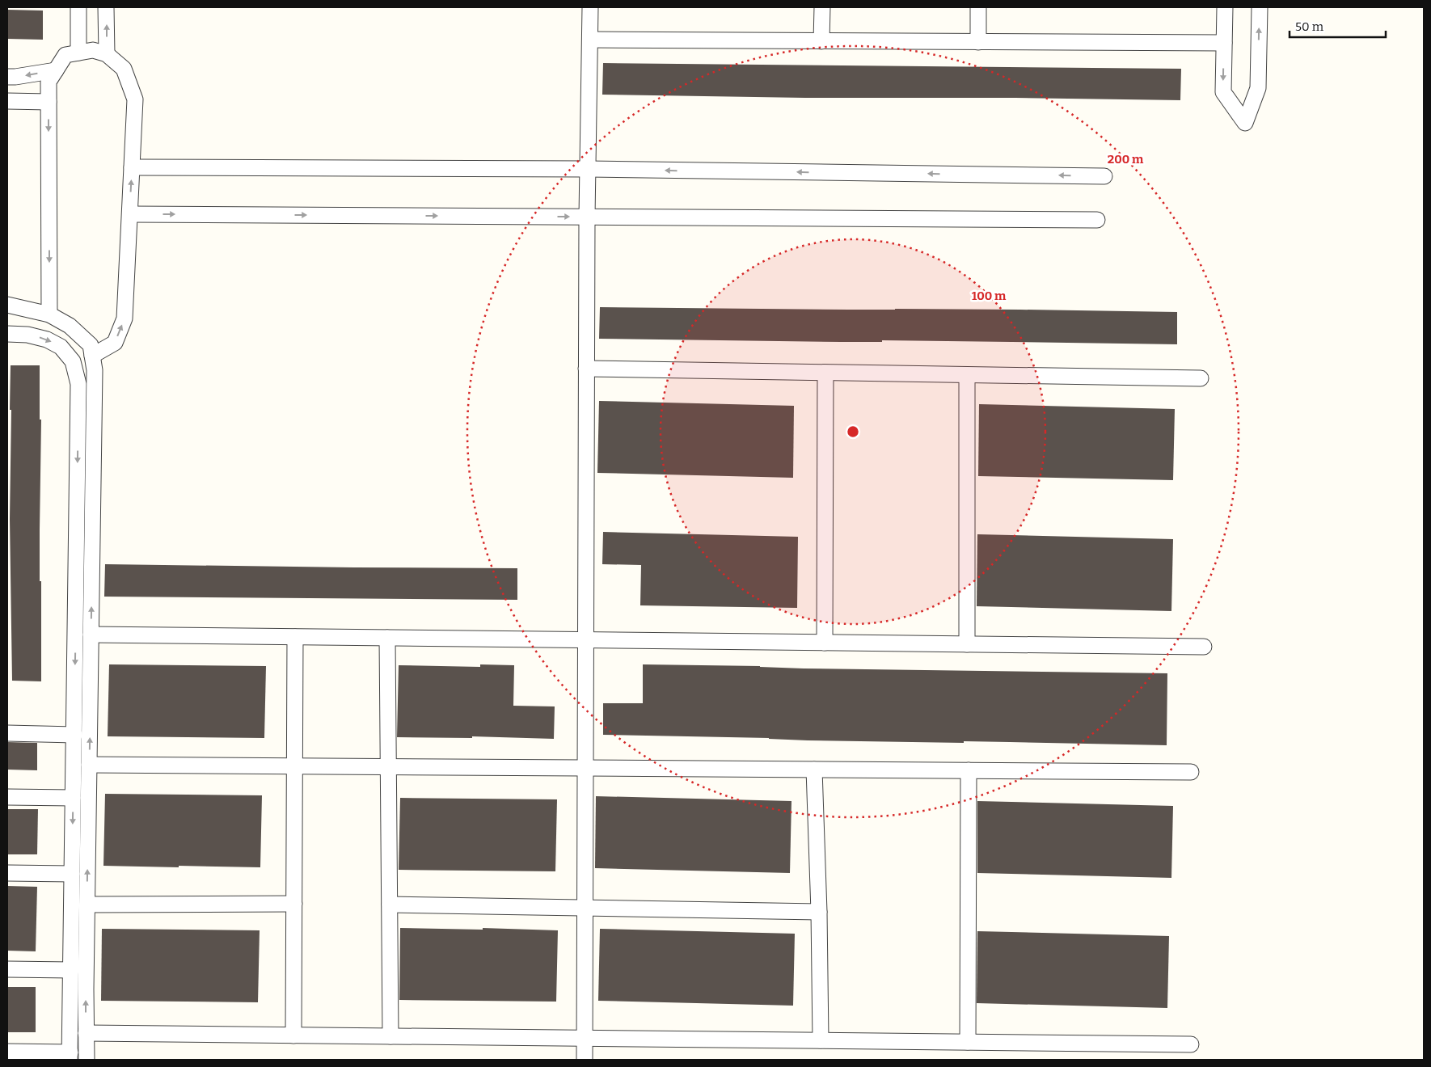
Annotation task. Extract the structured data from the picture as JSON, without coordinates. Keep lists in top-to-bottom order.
{
  "scale_bar": "50 m",
  "rings": ["200 m", "100 m"]
}
